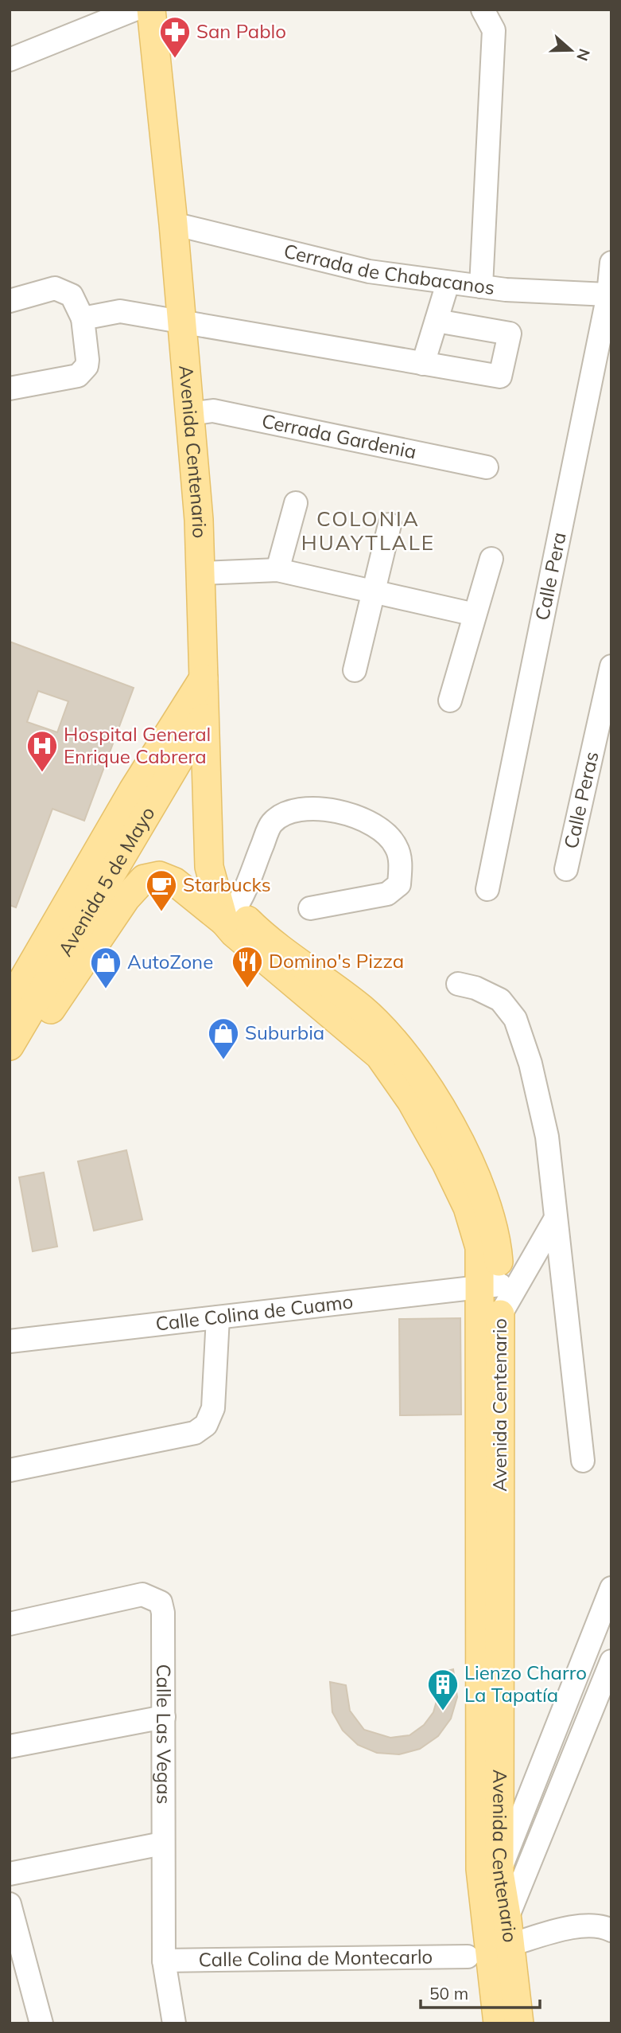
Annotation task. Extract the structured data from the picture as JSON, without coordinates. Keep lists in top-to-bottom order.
{
  "streets": {
    "main road": ["Avenida Centenario", "Avenida 5 de Mayo"],
    "street": [
      "Cerrada de Chabacanos",
      "Cerrada Gardenia",
      "Calle Pera",
      "Calle Peras",
      "Calle Colina de Cuamo",
      "Calle Las Vegas",
      "Calle Colina de Montecarlo"
    ]
  },
  "crossings": [
    ["Cerrada de Chabacanos", "Avenida Centenario"],
    ["Cerrada de Chabacanos", "Calle Pera"],
    ["Cerrada Gardenia", "Avenida Centenario"],
    ["Avenida Centenario", "Avenida 5 de Mayo"],
    ["Avenida Centenario", "Calle Colina de Cuamo"],
    ["Avenida Centenario", "Calle Colina de Montecarlo"],
    ["Calle Las Vegas", "Calle Colina de Montecarlo"]
  ],
  "districts": ["COLONIA HUAYTLALE"],
  "places": {
    "pharmacy": ["San Pablo"],
    "hospital": ["Hospital General Enrique Cabrera"],
    "cafe": ["Starbucks"],
    "restaurant": ["Domino's Pizza"],
    "shop": ["AutoZone", "Suburbia"],
    "building": ["Lienzo Charro La Tapatía"]
  },
  "scale_bar": "50 m",
  "north": "right"
}
